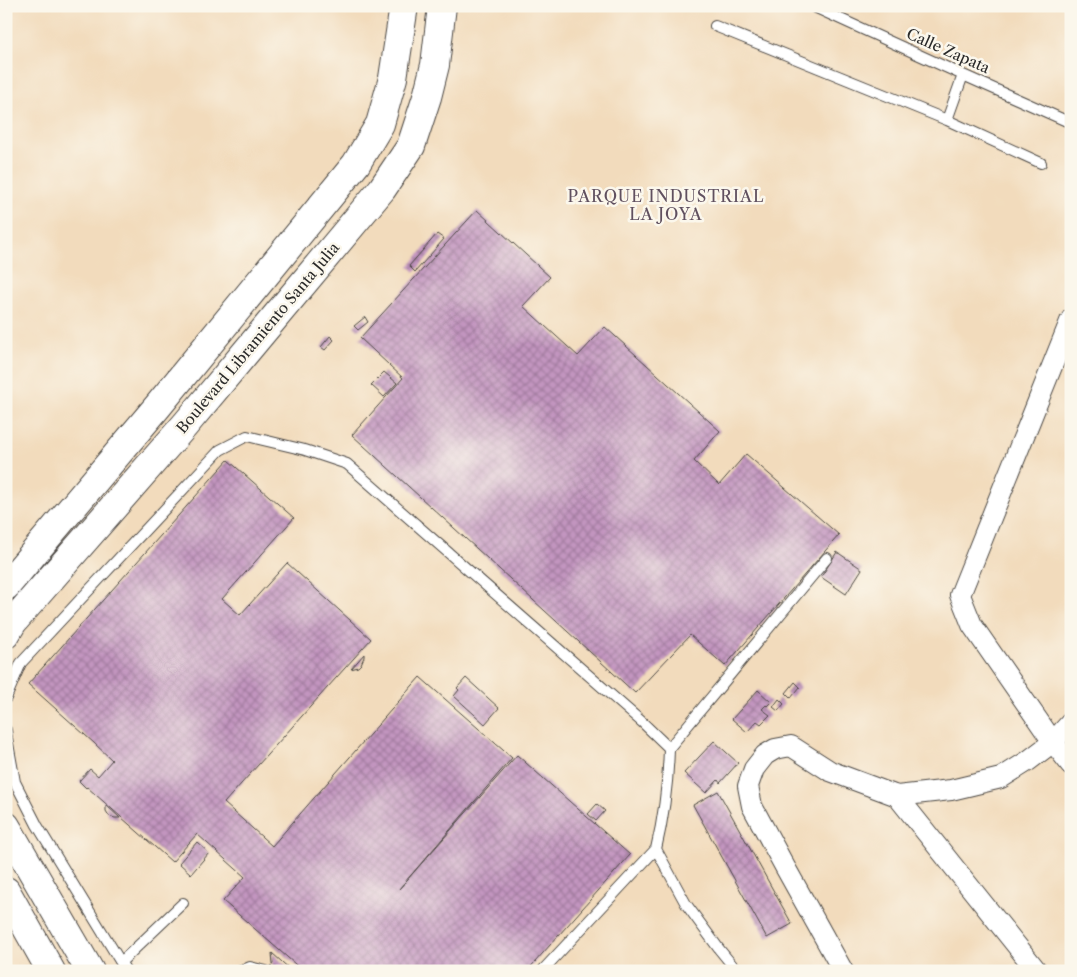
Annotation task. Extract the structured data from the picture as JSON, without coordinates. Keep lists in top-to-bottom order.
{
  "streets": {
    "main road": ["Boulevard Libramiento Santa Julia"],
    "lane": ["Calle Zapata"]
  },
  "districts": ["PARQUE INDUSTRIAL LA JOYA"]
}
